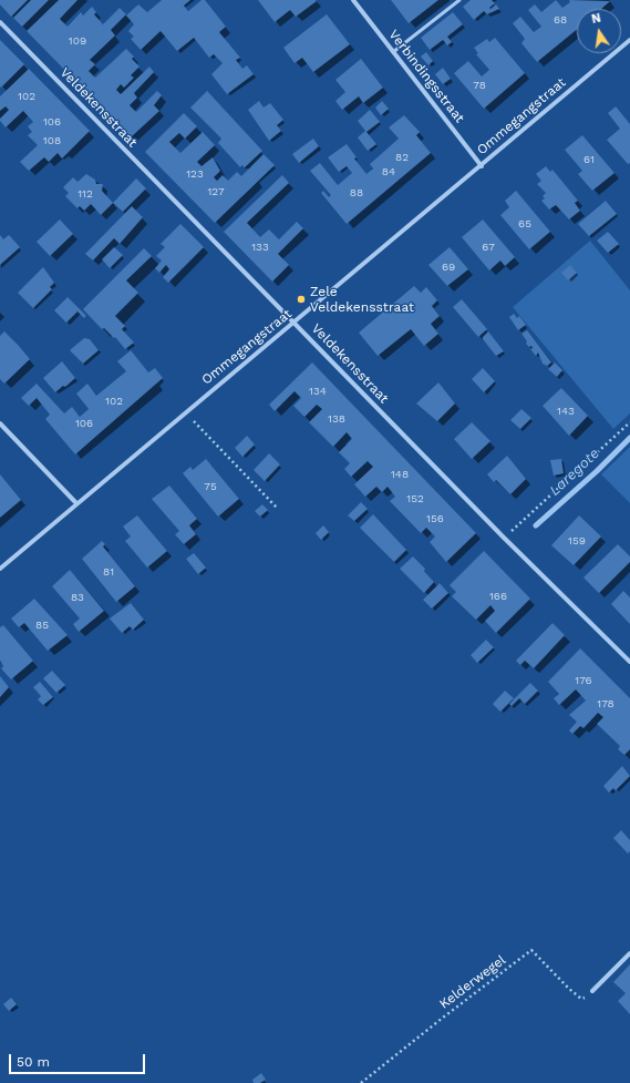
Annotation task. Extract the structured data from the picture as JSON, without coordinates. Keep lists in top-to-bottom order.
{
  "streets": {
    "street": ["Verbindingsstraat", "Veldekensstraat", "Ommegangstraat"],
    "path": ["Kelderwegel"]
  },
  "crossings": [
    ["Verbindingsstraat", "Ommegangstraat"],
    ["Veldekensstraat", "Ommegangstraat"]
  ],
  "water": ["Laregote"],
  "places": ["Zele Veldekensstraat"],
  "house_numbers": [
    "68",
    "109",
    "78",
    "102",
    "106",
    "108",
    "82",
    "61",
    "84",
    "123",
    "127",
    "88",
    "112",
    "65",
    "133",
    "67",
    "69",
    "134",
    "102",
    "143",
    "138",
    "106",
    "148",
    "75",
    "152",
    "156",
    "159",
    "81",
    "166",
    "83",
    "85",
    "176",
    "178"
  ],
  "scale_bar": "50 m",
  "north": "top"
}
